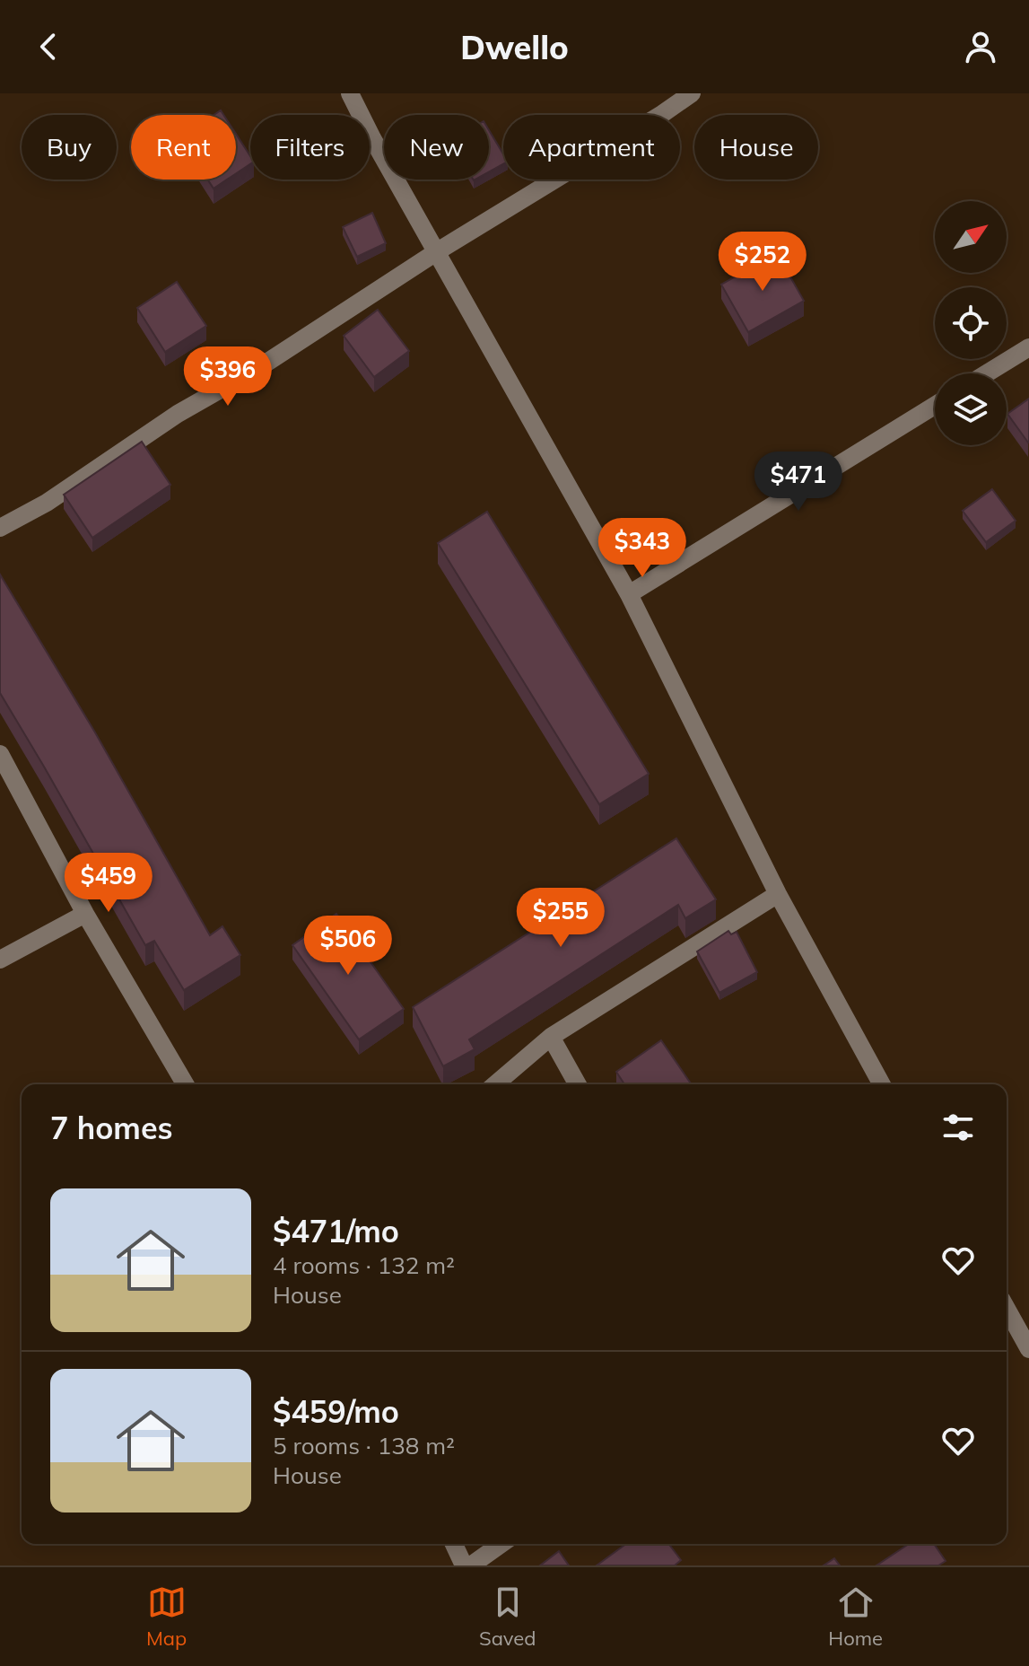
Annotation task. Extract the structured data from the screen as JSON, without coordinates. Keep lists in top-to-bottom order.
{
  "north": "top right",
  "page": {
    "header": "Dwello",
    "chip": [
      "Buy",
      "Rent",
      "Filters",
      "New",
      "Apartment",
      "House"
    ],
    "price": [
      "$252",
      "$396",
      "$471",
      "$343",
      "$459",
      "$255",
      "$506"
    ],
    "heading": "7 homes",
    "list": [
      {
        "name": "$471/mo",
        "note": "4 rooms · 132 m² · House"
      },
      {
        "name": "$459/mo",
        "note": "5 rooms · 138 m² · House"
      }
    ],
    "tabs": ["Map", "Saved", "Home"]
  }
}
